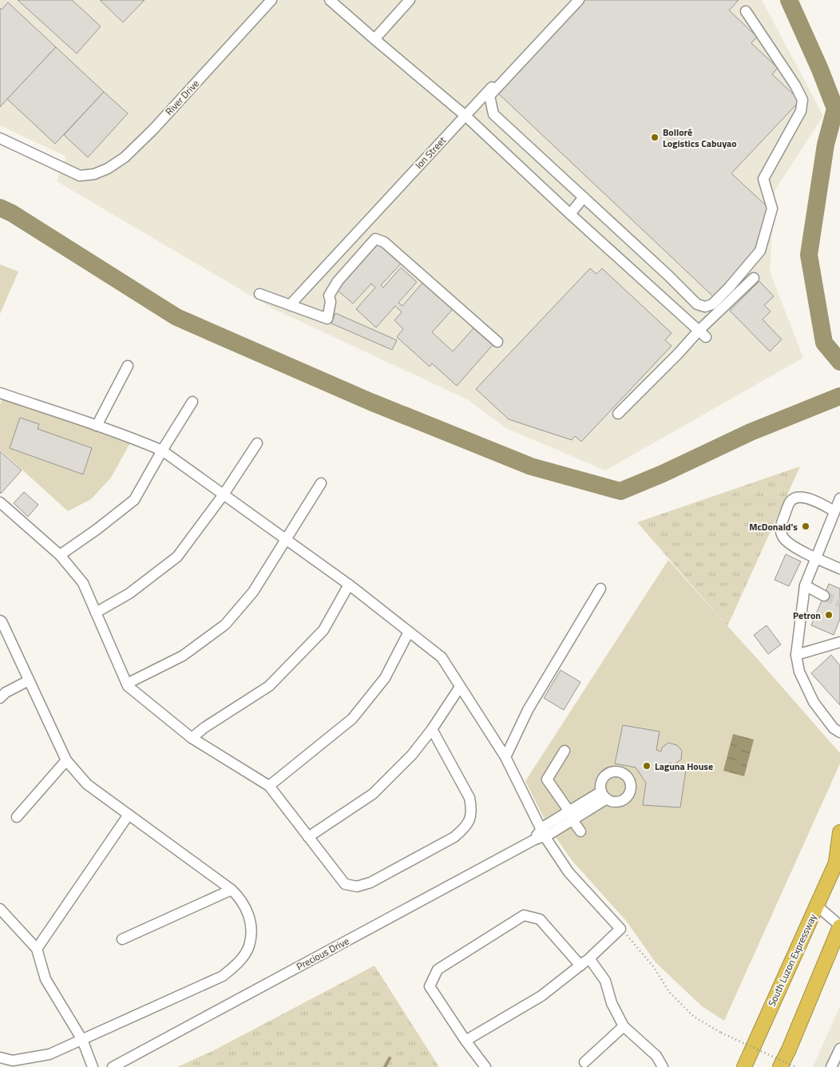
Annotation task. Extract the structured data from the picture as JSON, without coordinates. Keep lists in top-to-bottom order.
{
  "streets": {
    "highway": ["South Luzon Expressway"],
    "street": ["River Drive", "Ion Street", "Precious Drive"]
  },
  "places": [
    "Bolloré Logistics Cabuyao",
    "McDonald's",
    "Petron",
    "Laguna House"
  ]
}
